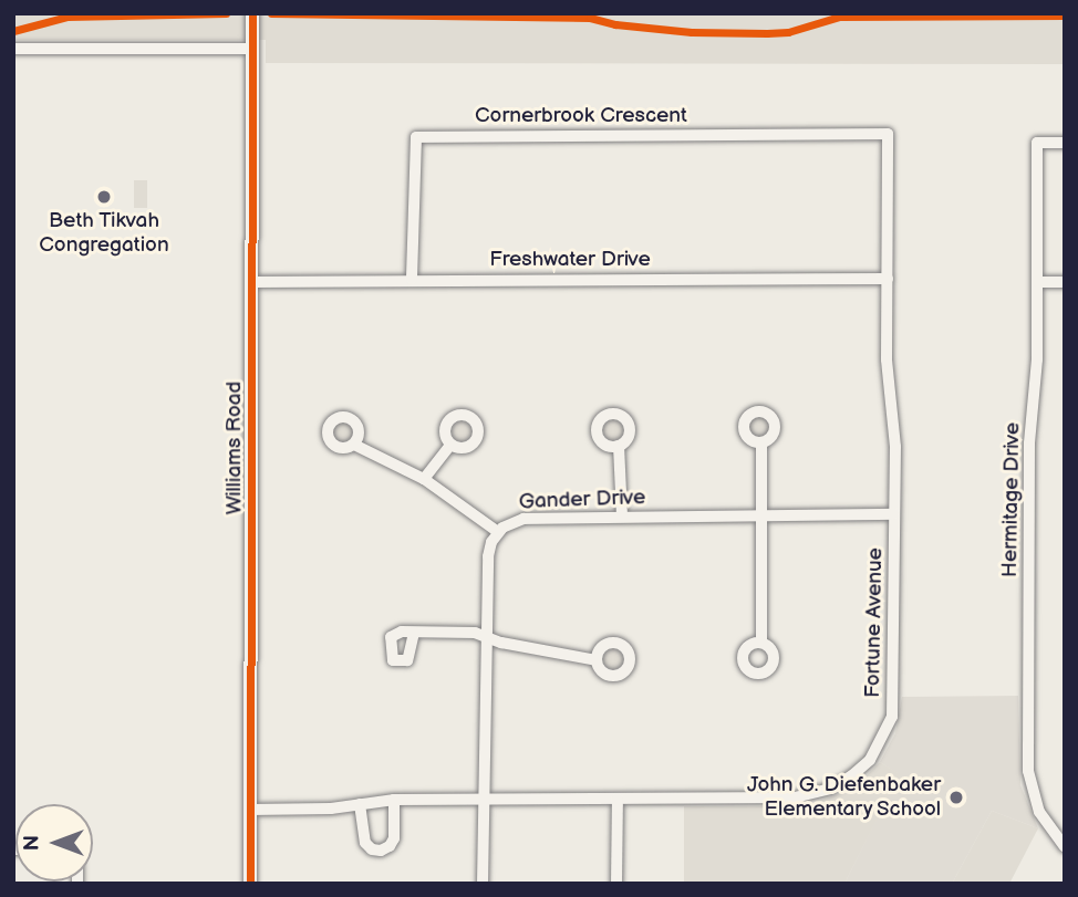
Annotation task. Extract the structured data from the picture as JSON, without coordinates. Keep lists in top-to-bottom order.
{
  "streets": {
    "street": [
      "Cornerbrook Crescent",
      "Freshwater Drive",
      "Williams Road",
      "Gander Drive",
      "Hermitage Drive",
      "Fortune Avenue"
    ]
  },
  "crossings": [
    ["Cornerbrook Crescent", "Freshwater Drive"],
    ["Cornerbrook Crescent", "Fortune Avenue"],
    ["Freshwater Drive", "Williams Road"],
    ["Freshwater Drive", "Fortune Avenue"],
    ["Williams Road", "Fortune Avenue"],
    ["Gander Drive", "Fortune Avenue"]
  ],
  "places": ["Beth Tikvah Congregation", "John G. Diefenbaker Elementary School"],
  "north": "left"
}
